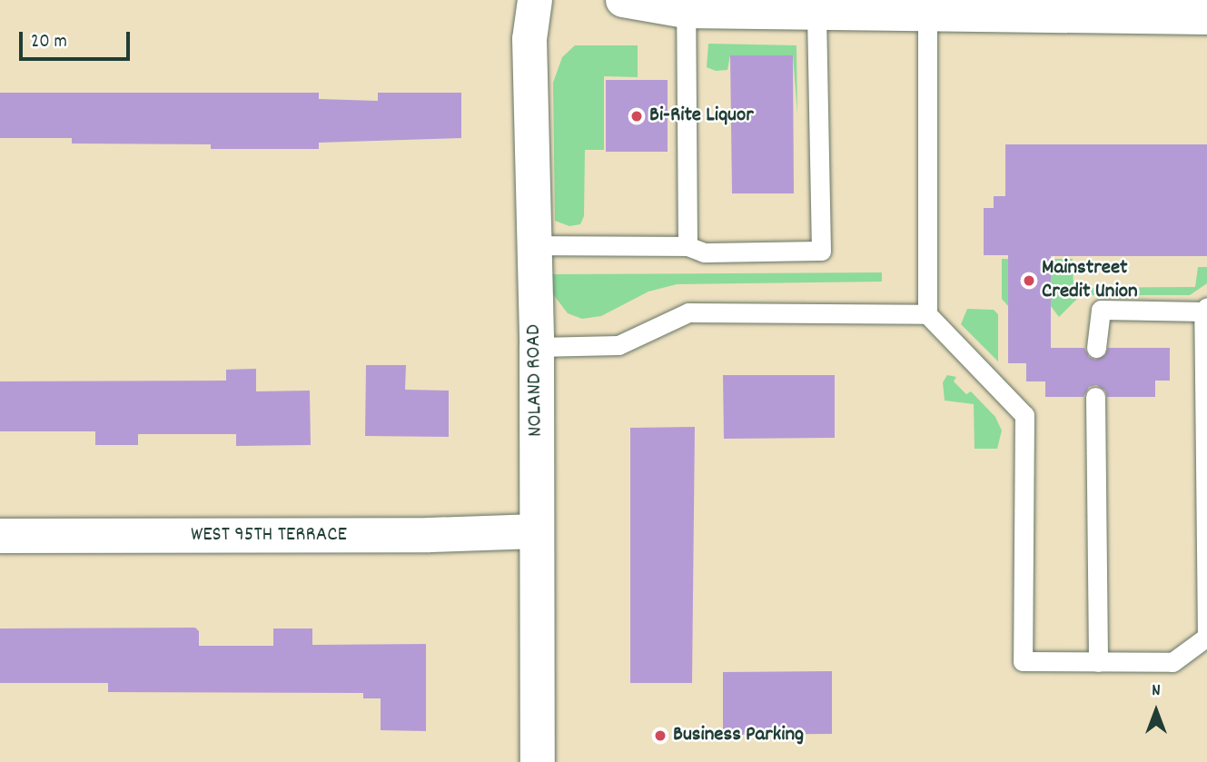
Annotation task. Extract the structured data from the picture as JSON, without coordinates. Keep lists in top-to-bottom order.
{
  "streets": {
    "street": ["NOLAND ROAD", "WEST 95TH TERRACE"]
  },
  "crossings": [
    ["NOLAND ROAD", "WEST 95TH TERRACE"]
  ],
  "places": ["Bi-Rite Liquor", "Mainstreet Credit Union", "Business Parking"],
  "scale_bar": "20 m",
  "north": "top"
}
